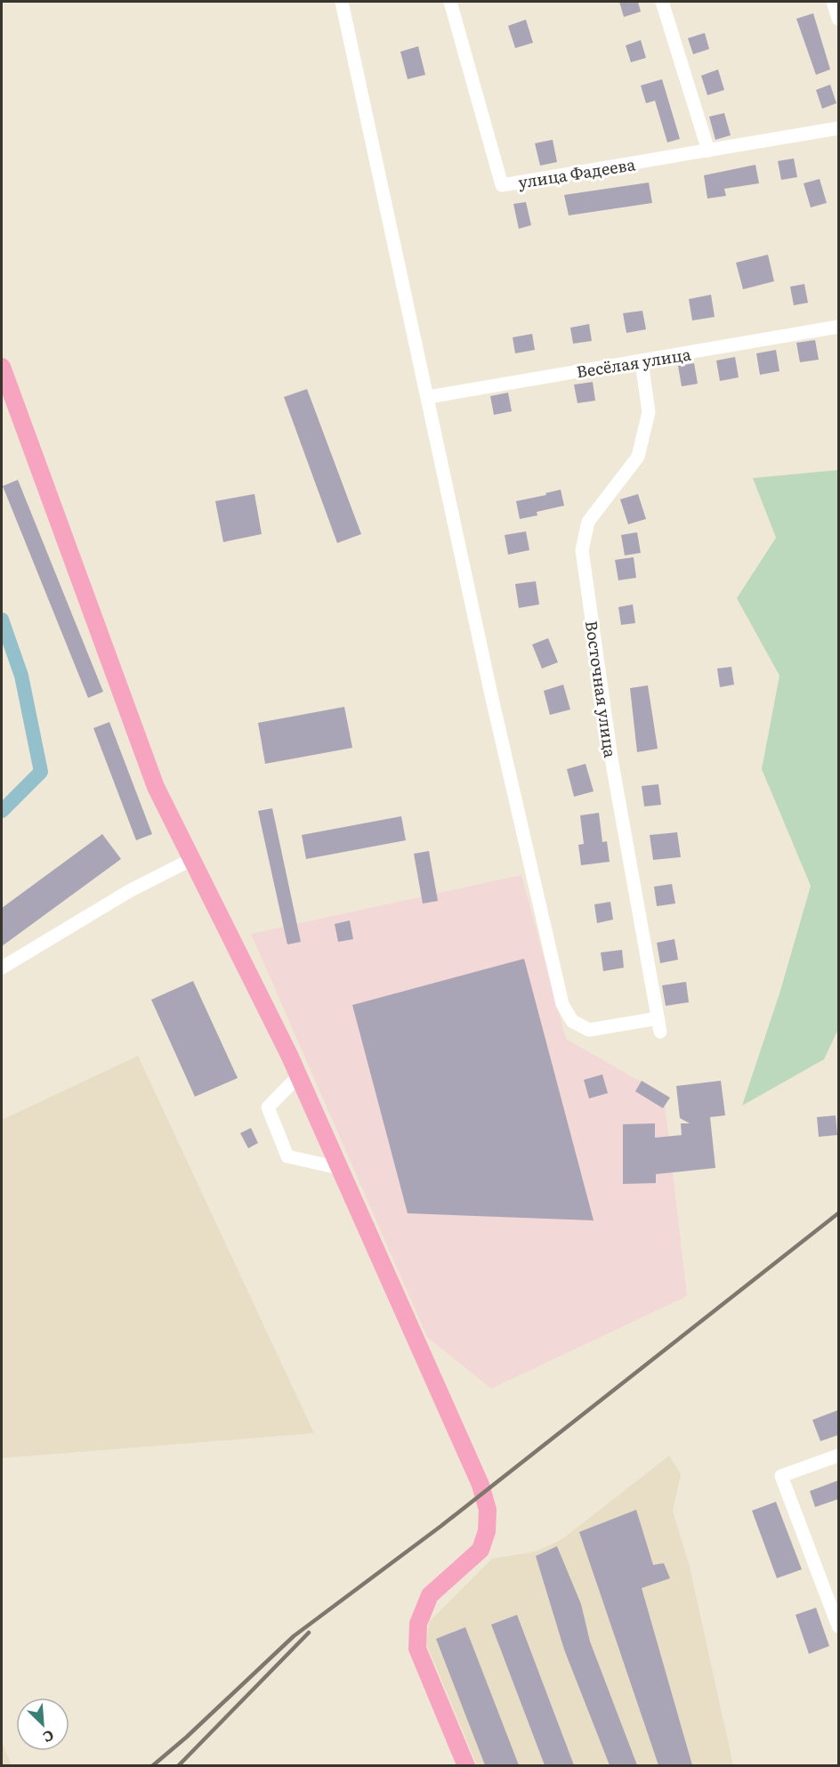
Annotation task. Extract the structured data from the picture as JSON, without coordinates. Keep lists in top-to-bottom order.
{
  "streets": {
    "street": ["улица Фадеева", "Весёлая улица", "Восточная улица"]
  },
  "crossings": [
    ["Весёлая улица", "Восточная улица"]
  ],
  "north": "bottom right"
}
